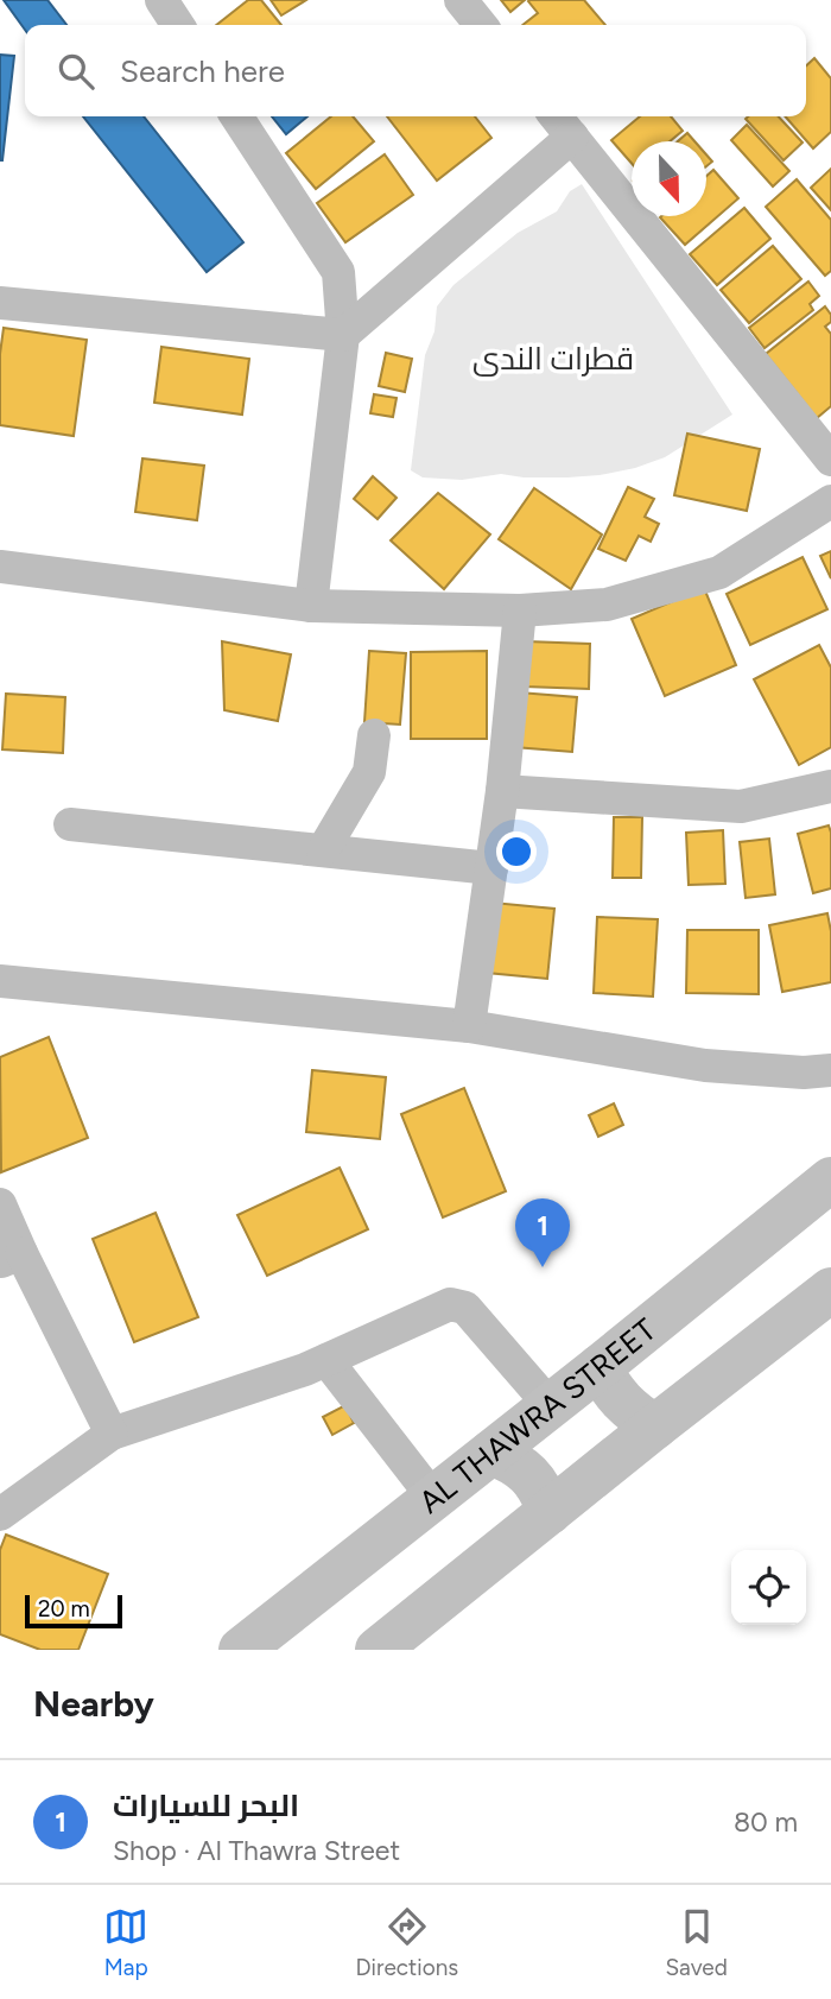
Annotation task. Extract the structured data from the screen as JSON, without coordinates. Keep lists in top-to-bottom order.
{
  "streets": {
    "main road": ["AL THAWRA STREET"]
  },
  "parks": ["قطرات الندى"],
  "scale_bar": "20 m",
  "north": "bottom",
  "page": {
    "search": "Search here",
    "pins": "1",
    "scale": "20 m",
    "heading": "Nearby",
    "list": [
      {
        "mark": "1",
        "name": "البحر للسيارات",
        "note": "Shop · Al Thawra Street",
        "value": "80 m"
      }
    ],
    "nav": ["Map", "Directions", "Saved"]
  }
}
